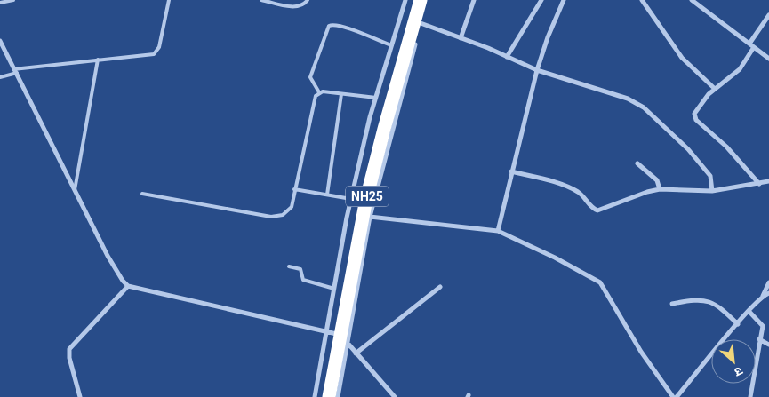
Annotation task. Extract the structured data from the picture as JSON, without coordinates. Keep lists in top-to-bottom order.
{
  "streets": {
    "highway": ["NH25"]
  },
  "north": "bottom right"
}
